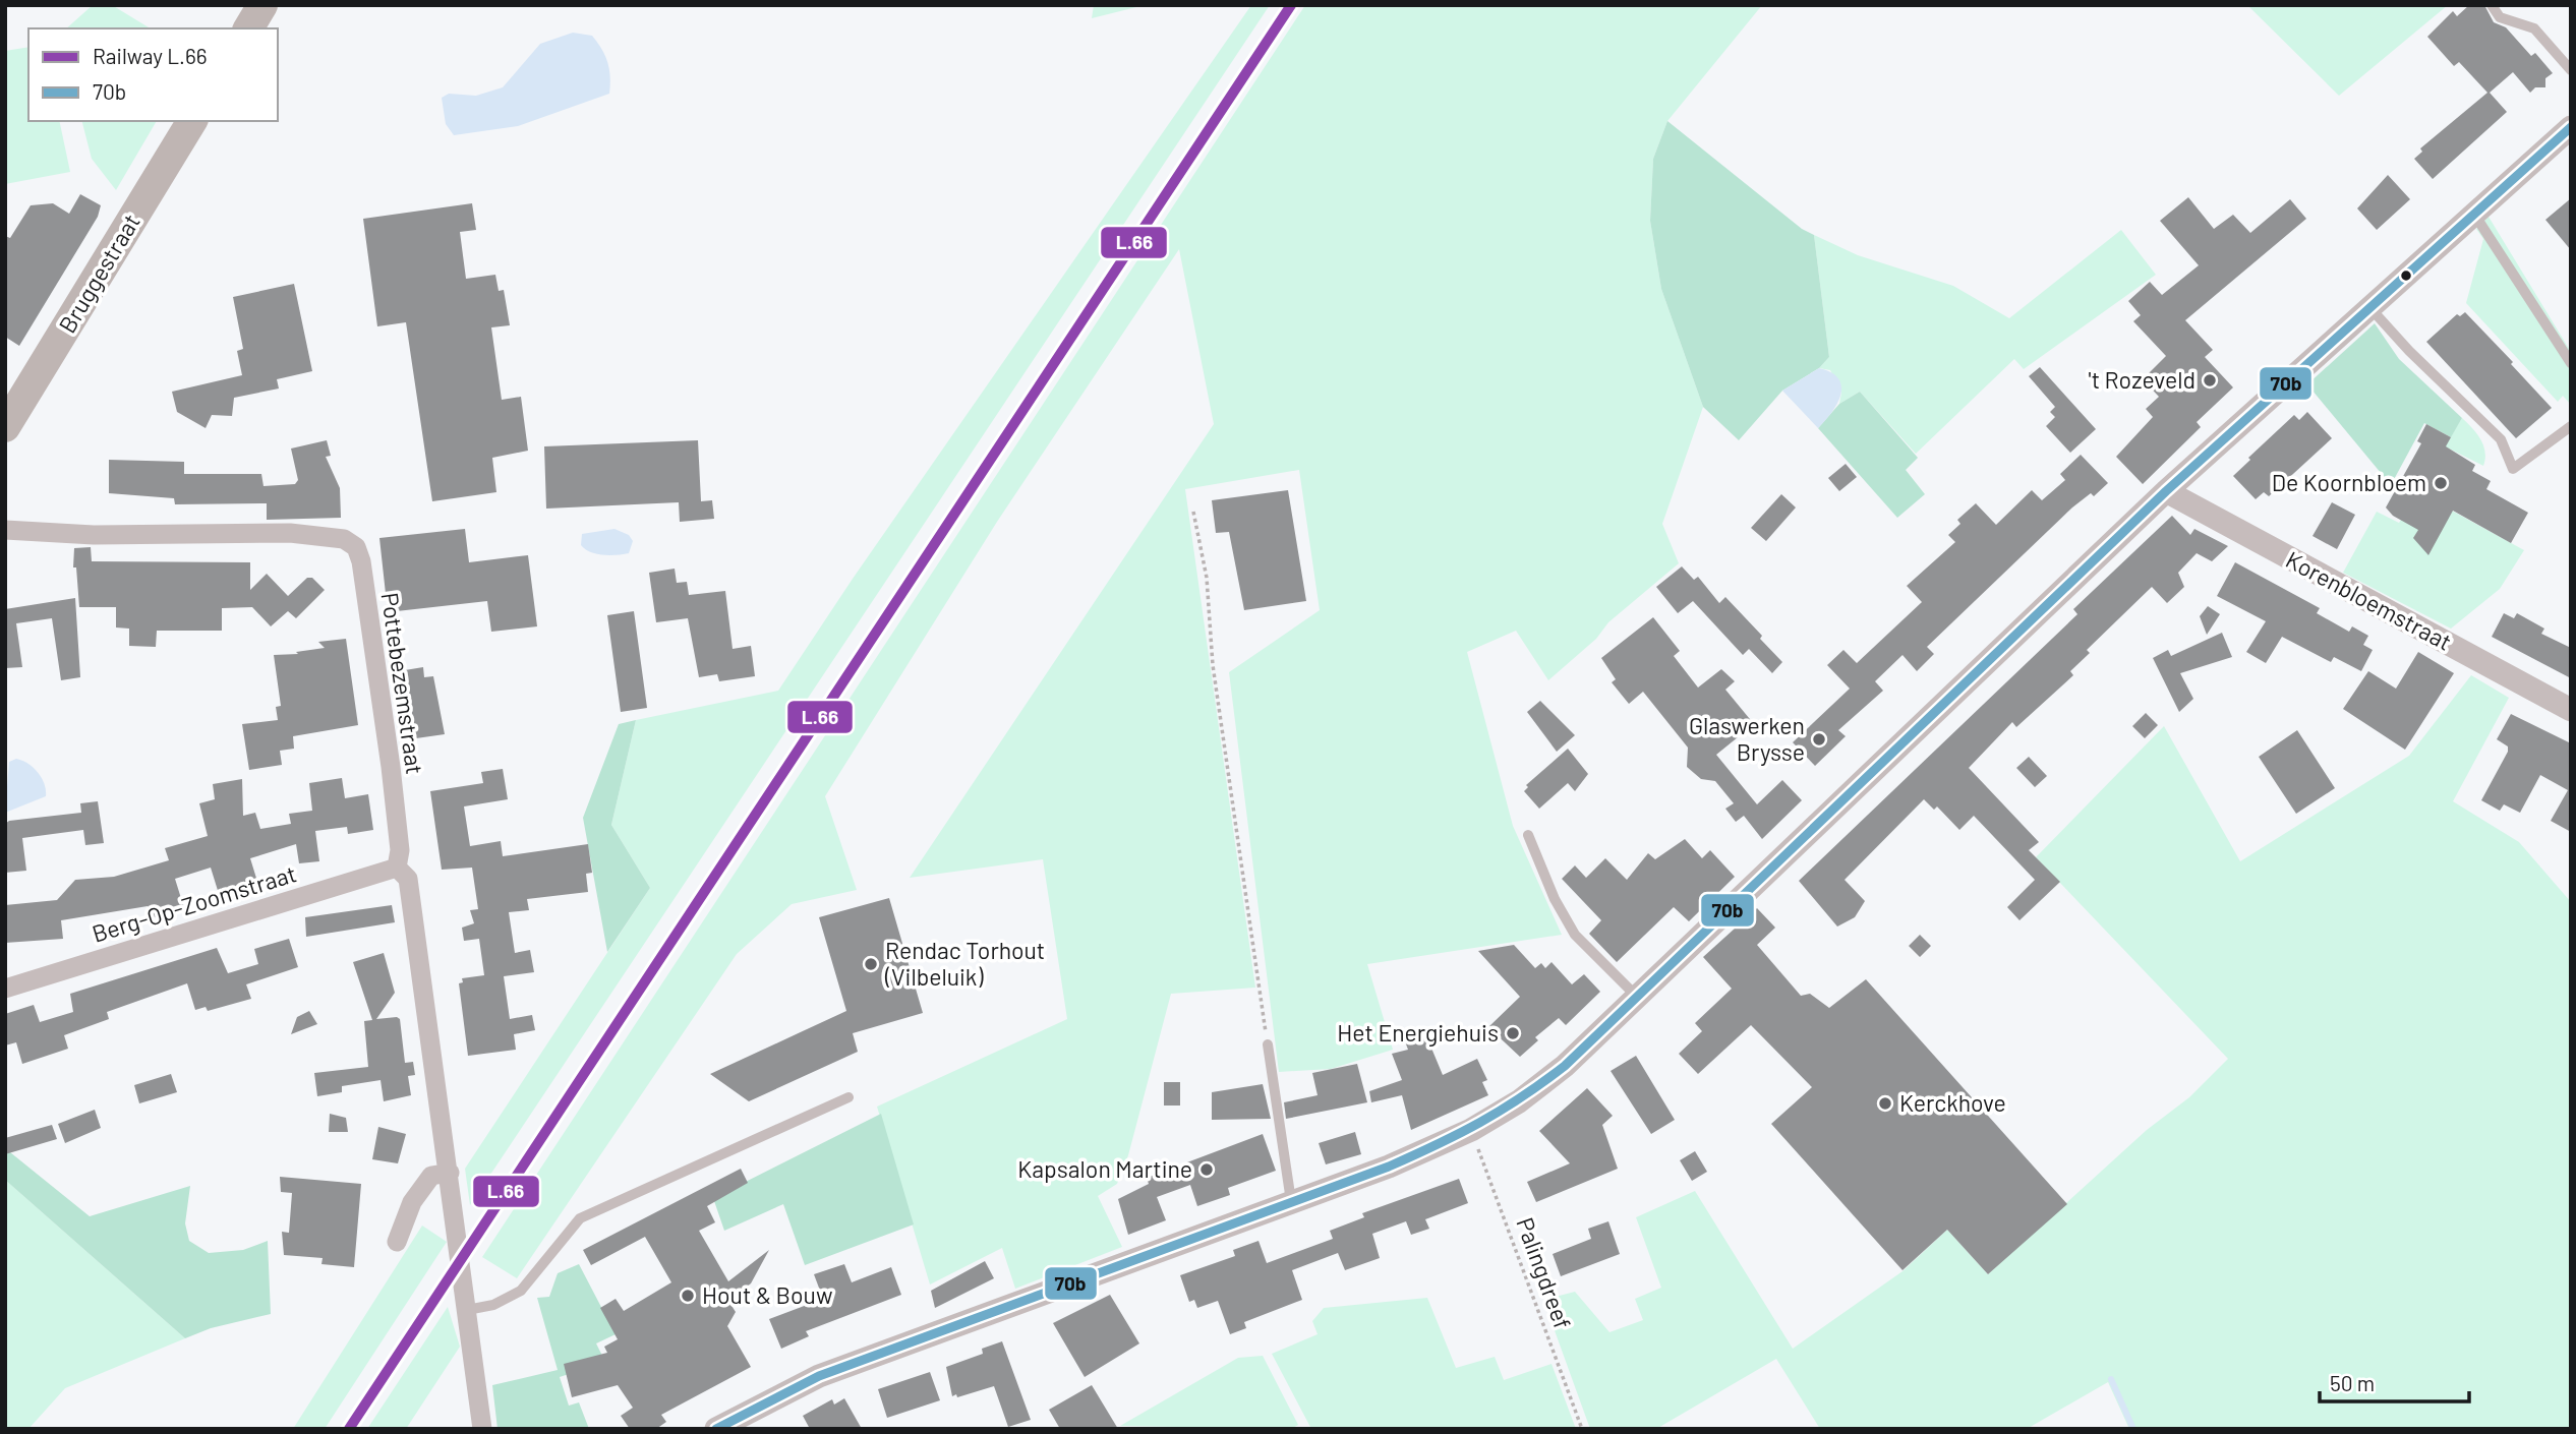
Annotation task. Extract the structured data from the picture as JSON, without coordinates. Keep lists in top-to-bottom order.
{
  "streets": {
    "main road": ["Bruggestraat"],
    "street": ["Korenbloemstraat", "Pottebezemstraat", "Berg-Op-Zoomstraat"],
    "path": ["Palingdreef"]
  },
  "crossings": [
    ["Pottebezemstraat", "Berg-Op-Zoomstraat"]
  ],
  "places": [
    "'t Rozeveld",
    "De Koornbloem",
    "Glaswerken Brysse",
    "Rendac Torhout (Vilbeluik)",
    "Het Energiehuis",
    "Kerckhove",
    "Kapsalon Martine",
    "Hout & Bouw"
  ],
  "lines": ["rail line L.66", "transit line 70b"],
  "legend": ["Railway L.66", "70b"],
  "scale_bar": "50 m"
}
